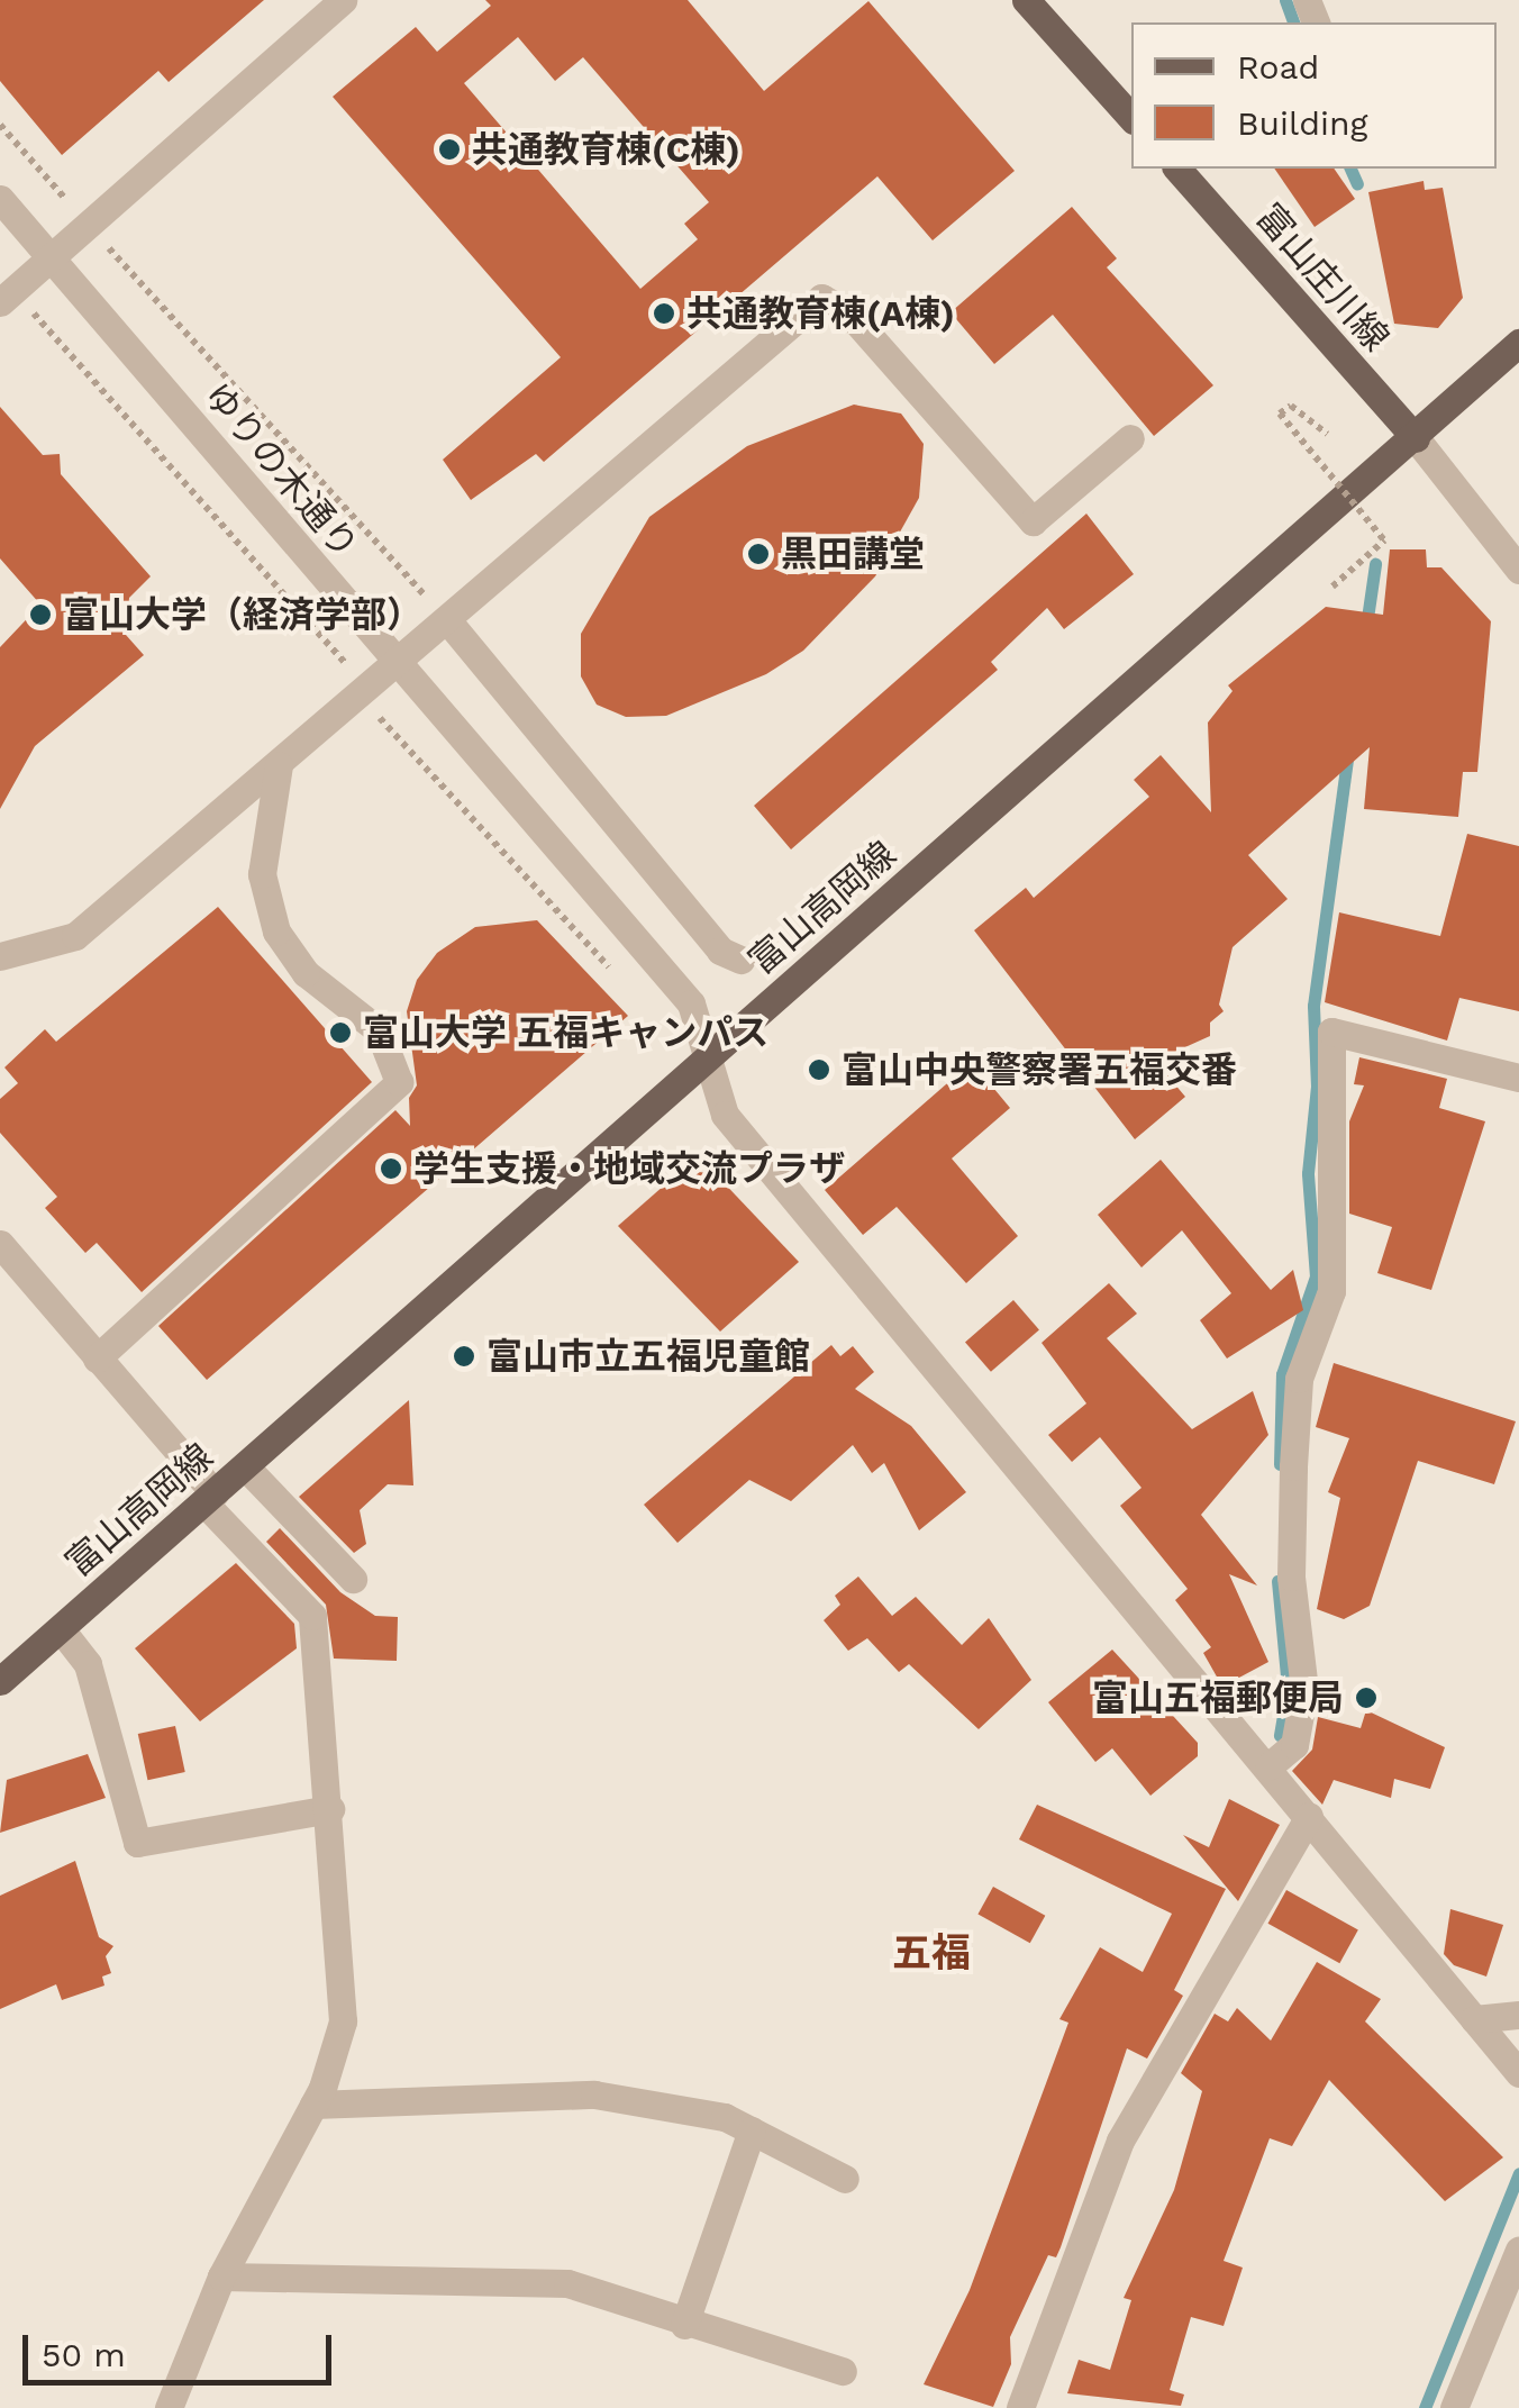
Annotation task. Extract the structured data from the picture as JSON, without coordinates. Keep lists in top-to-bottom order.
{
  "streets": {
    "main road": ["富山庄川線", "富山高岡線"],
    "street": ["ゆりの木通り"]
  },
  "crossings": [
    ["富山庄川線", "富山高岡線"],
    ["ゆりの木通り", "富山高岡線"]
  ],
  "districts": ["五福"],
  "places": [
    "共通教育棟(C棟)",
    "共通教育棟(A棟)",
    "黒田講堂",
    "富山大学（経済学部）",
    "富山大学 五福キャンパス",
    "富山中央警察署五福交番",
    "学生支援・地域交流プラザ",
    "富山市立五福児童館",
    "富山五福郵便局"
  ],
  "legend": ["Road", "Building"],
  "scale_bar": "50 m"
}
